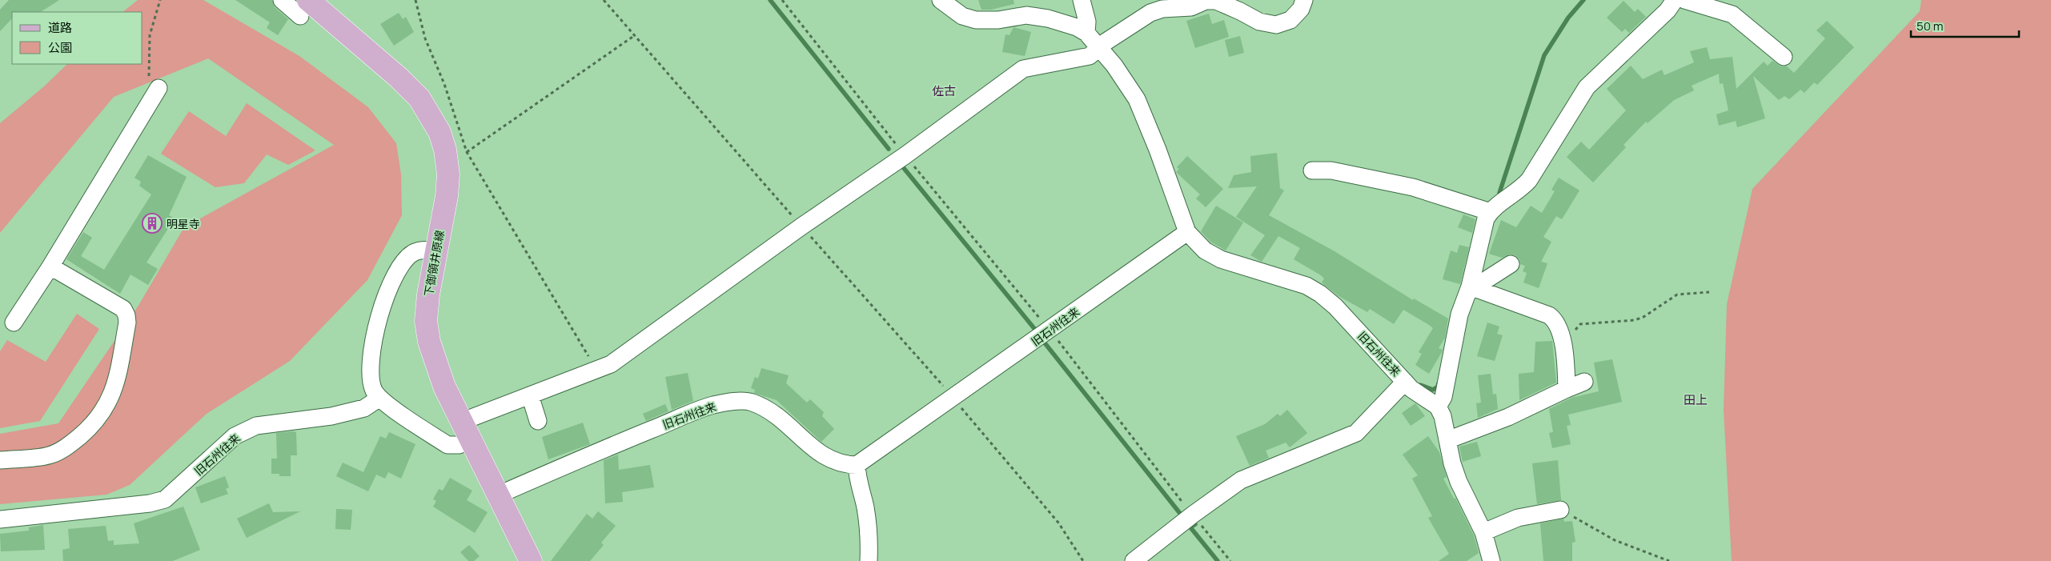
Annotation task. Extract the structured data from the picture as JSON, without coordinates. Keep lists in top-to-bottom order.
{
  "streets": {
    "main road": ["下御領井原線"],
    "street": ["旧石州往来"]
  },
  "crossings": [
    ["下御領井原線", "旧石州往来"]
  ],
  "districts": ["佐古", "田上"],
  "places": {
    "building": ["明星寺"]
  },
  "legend": ["道路", "公園"],
  "scale_bar": "50 m"
}
